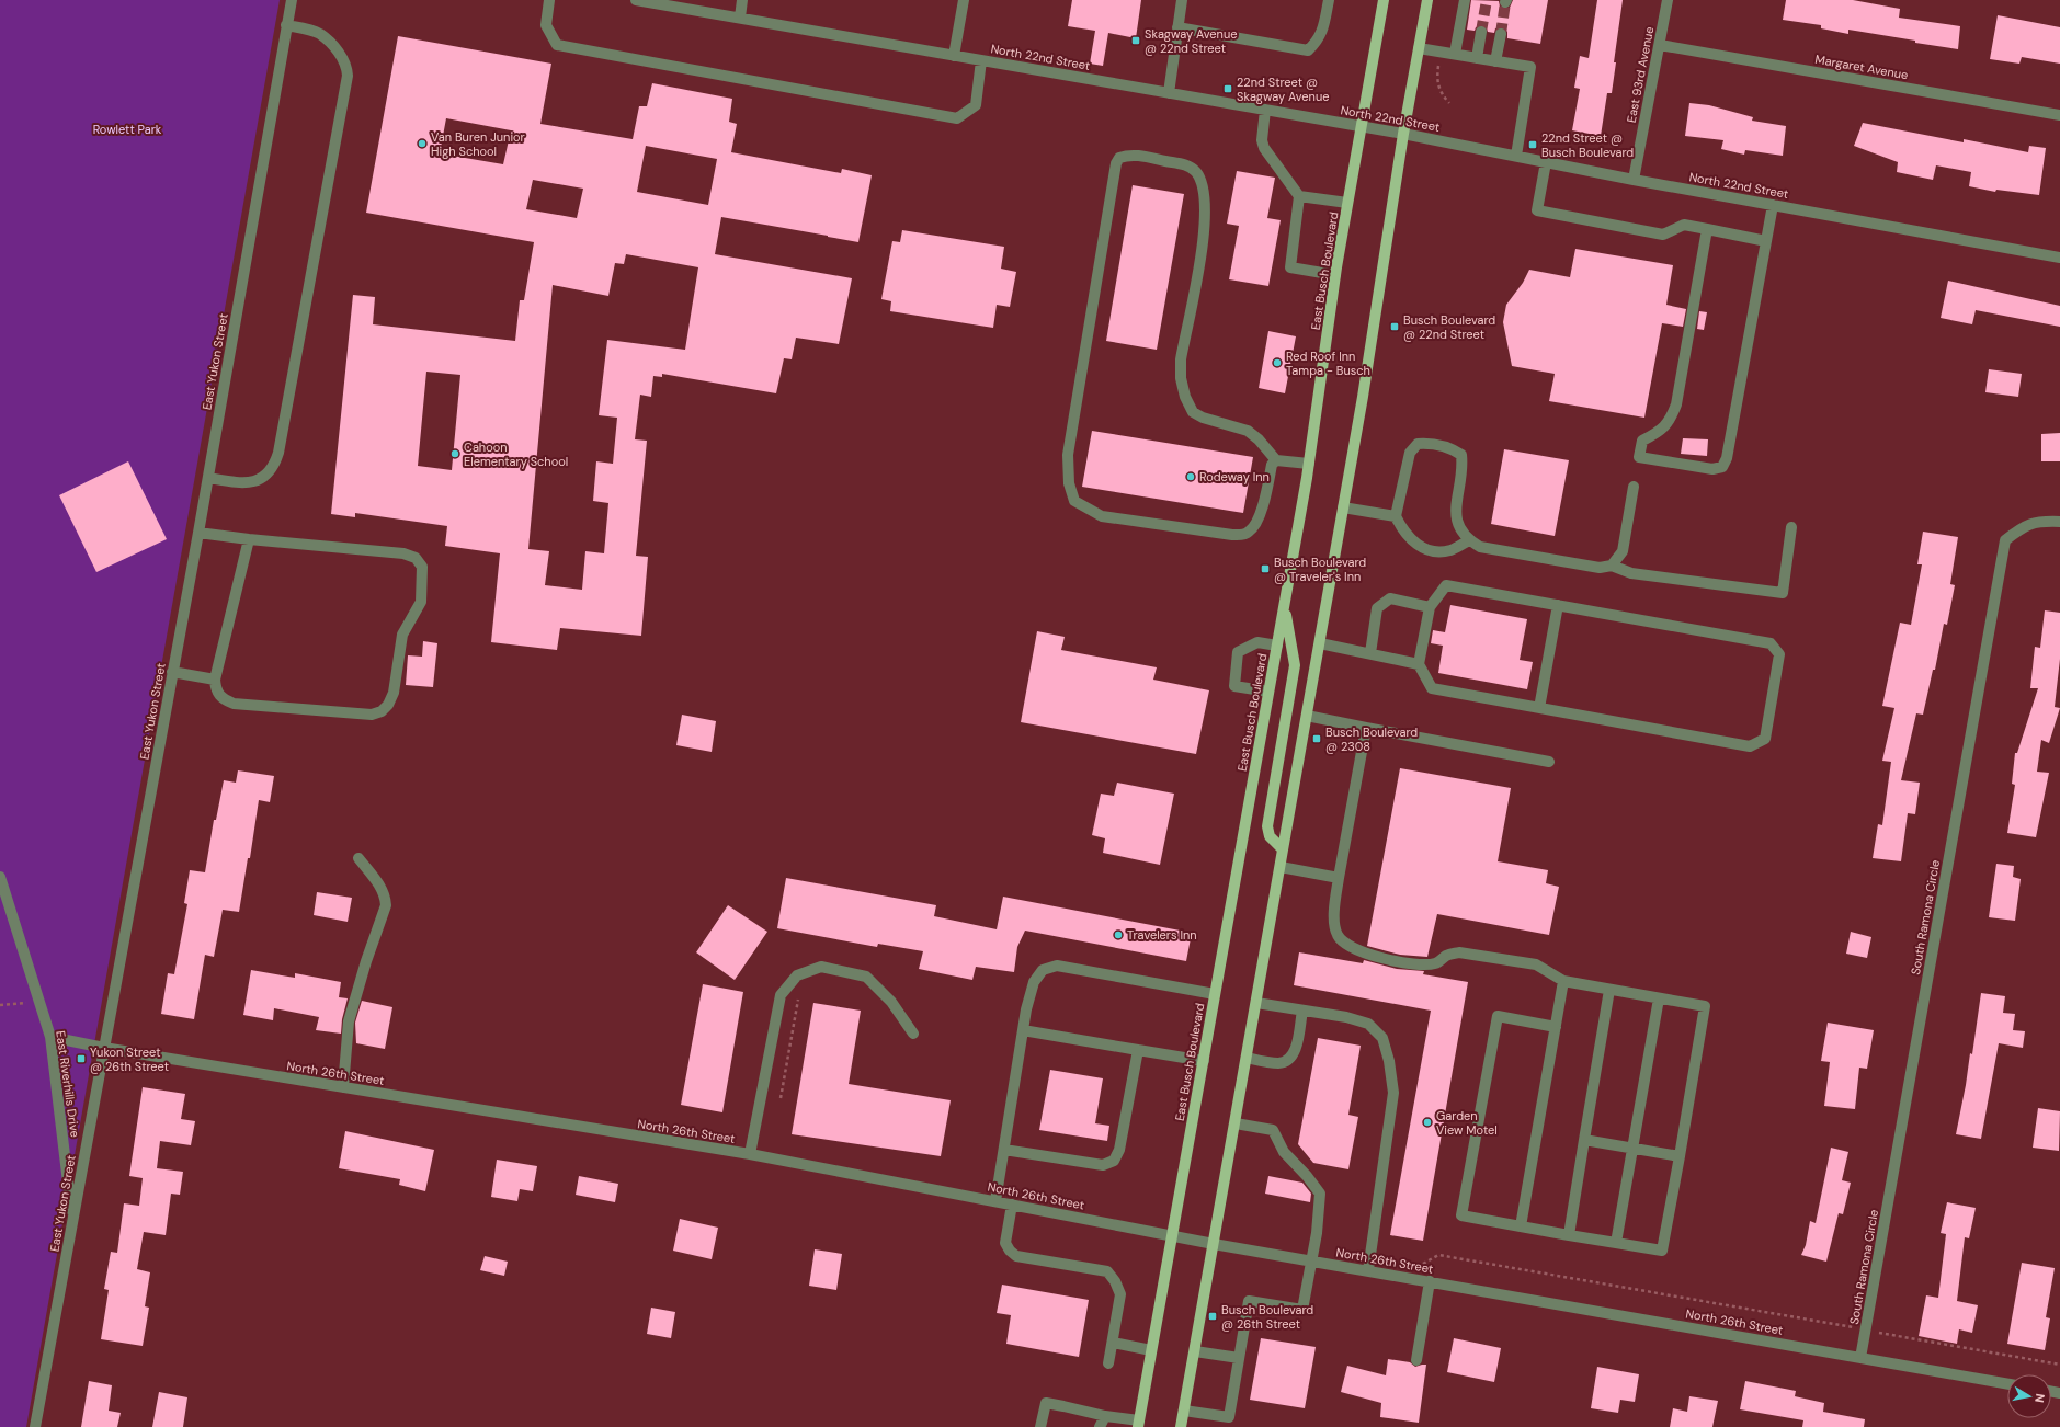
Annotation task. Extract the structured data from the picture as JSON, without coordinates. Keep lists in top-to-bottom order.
{
  "streets": {
    "main road": ["East Busch Boulevard"],
    "street": [
      "North 22nd Street",
      "Margaret Avenue",
      "East 93rd Avenue",
      "East Yukon Street",
      "South Ramona Circle",
      "North 26th Street",
      "East Riverhills Drive"
    ]
  },
  "crossings": [
    ["North 22nd Street", "East 93rd Avenue"],
    ["North 22nd Street", "East Busch Boulevard"],
    ["Margaret Avenue", "East 93rd Avenue"],
    ["East Busch Boulevard", "North 26th Street"],
    ["East Yukon Street", "North 26th Street"],
    ["East Yukon Street", "East Riverhills Drive"],
    ["South Ramona Circle", "North 26th Street"],
    ["North 26th Street", "East Riverhills Drive"]
  ],
  "parks": ["Rowlett Park"],
  "places": {
    "transit": [
      "Skagway Avenue @ 22nd Street",
      "22nd Street @ Skagway Avenue",
      "22nd Street @ Busch Boulevard",
      "Busch Boulevard @ 22nd Street",
      "Busch Boulevard @ Traveler's Inn",
      "Busch Boulevard @ 2308",
      "Yukon Street @ 26th Street",
      "Busch Boulevard @ 26th Street"
    ],
    "other": [
      "Van Buren Junior High School",
      "Red Roof Inn Tampa - Busch",
      "Cahoon Elementary School",
      "Rodeway Inn",
      "Travelers Inn",
      "Garden View Motel"
    ]
  },
  "north": "right"
}
